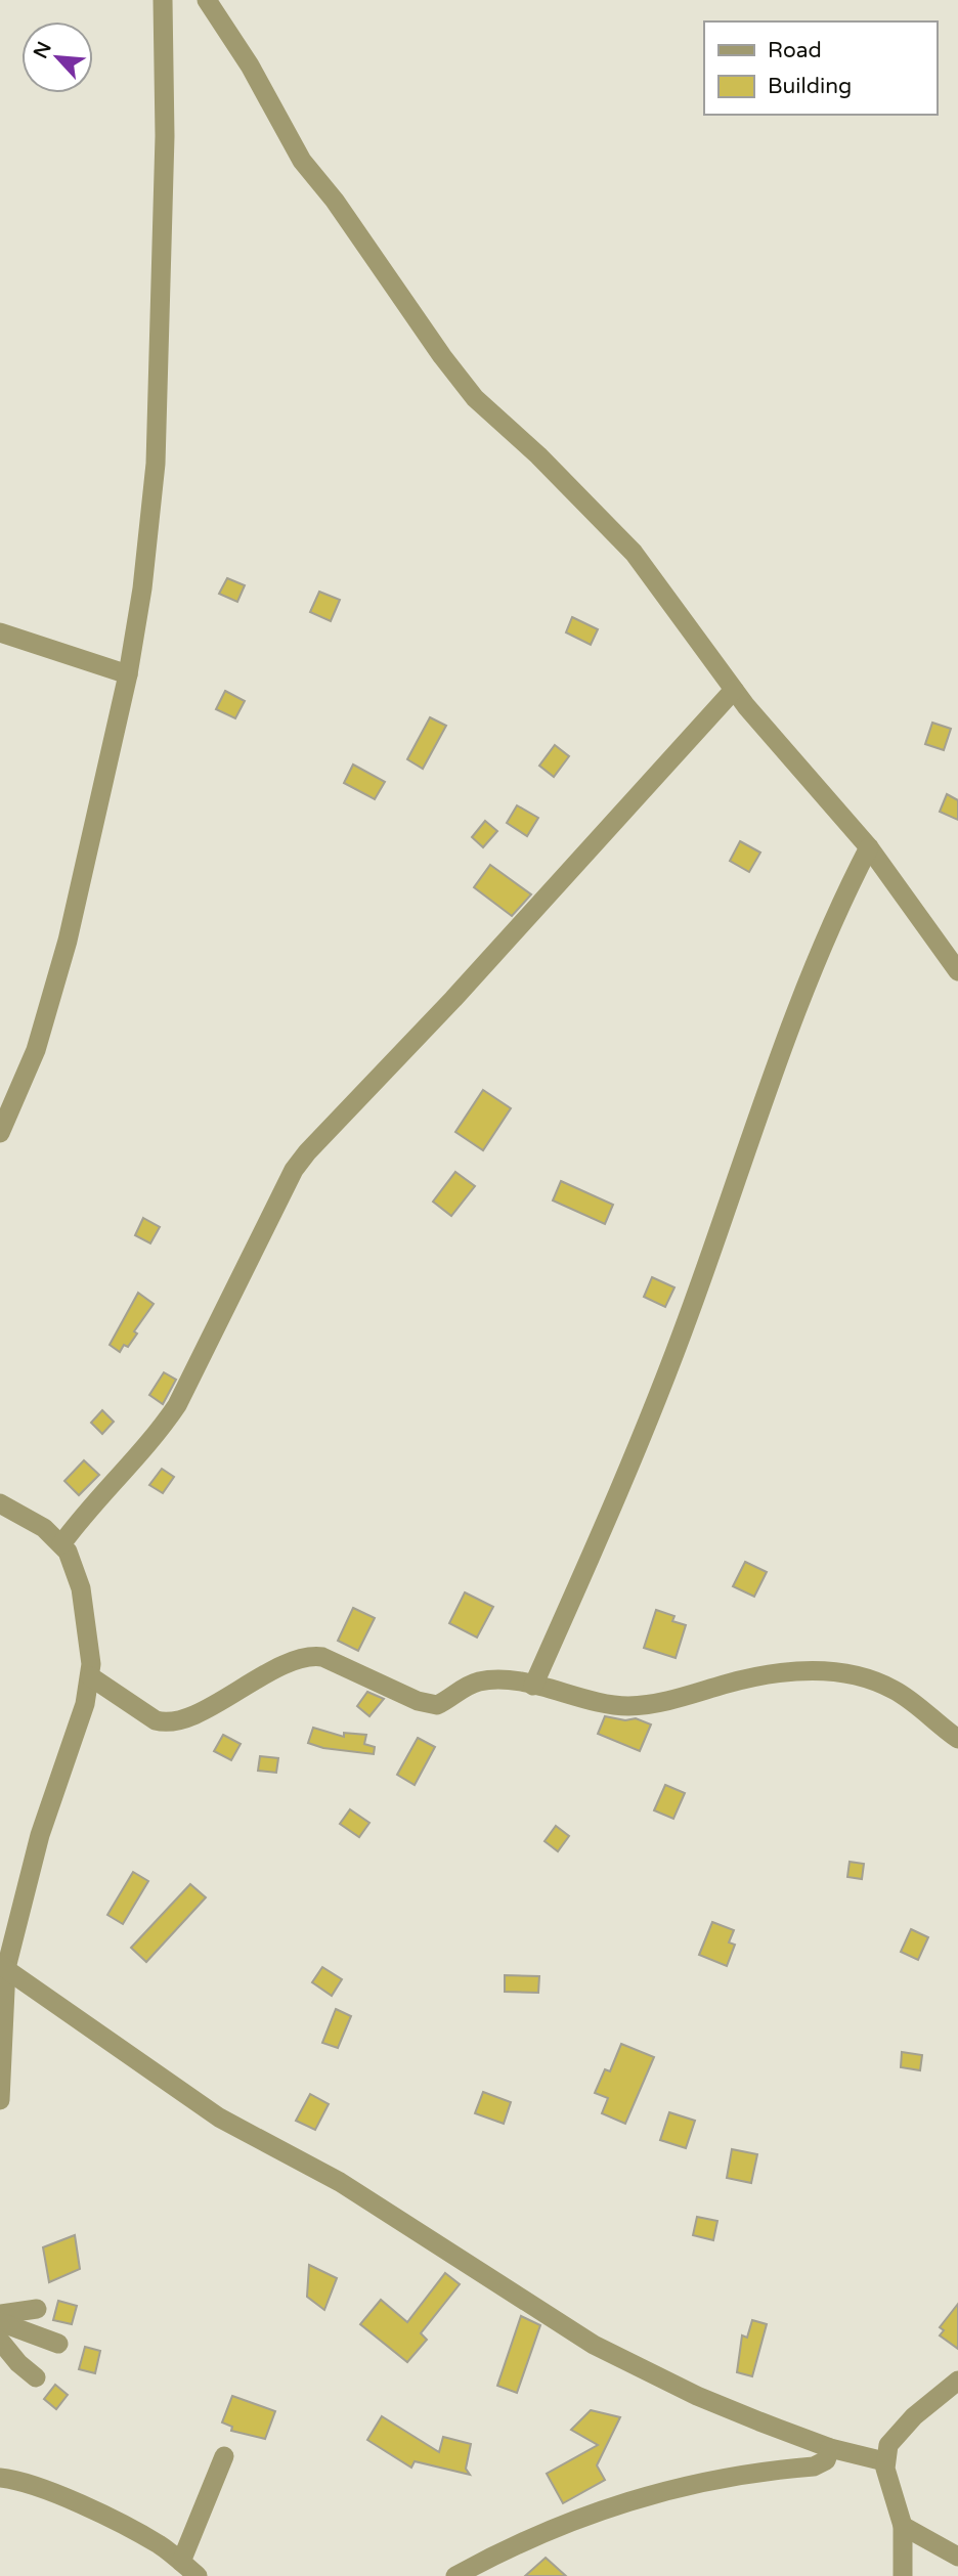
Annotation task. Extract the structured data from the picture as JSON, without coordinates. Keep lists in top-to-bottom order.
{
  "legend": ["Road", "Building"],
  "north": "top left"
}
